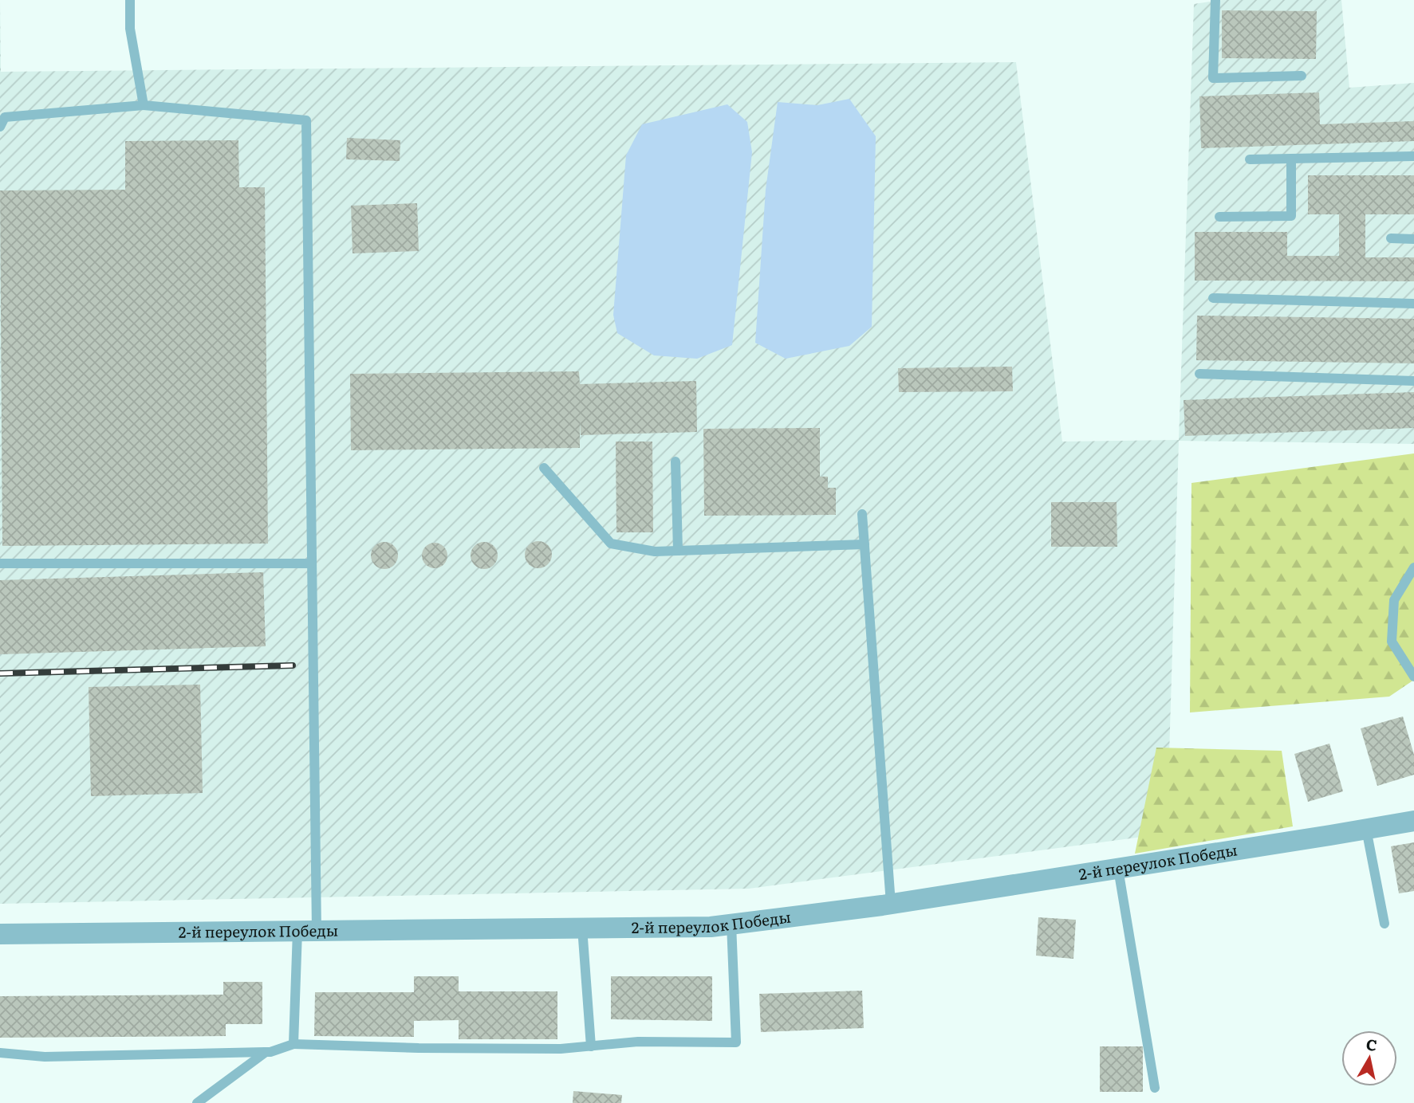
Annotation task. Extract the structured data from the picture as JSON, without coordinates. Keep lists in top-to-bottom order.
{
  "streets": {
    "street": ["2-й переулок Победы"]
  },
  "north": "top"
}
